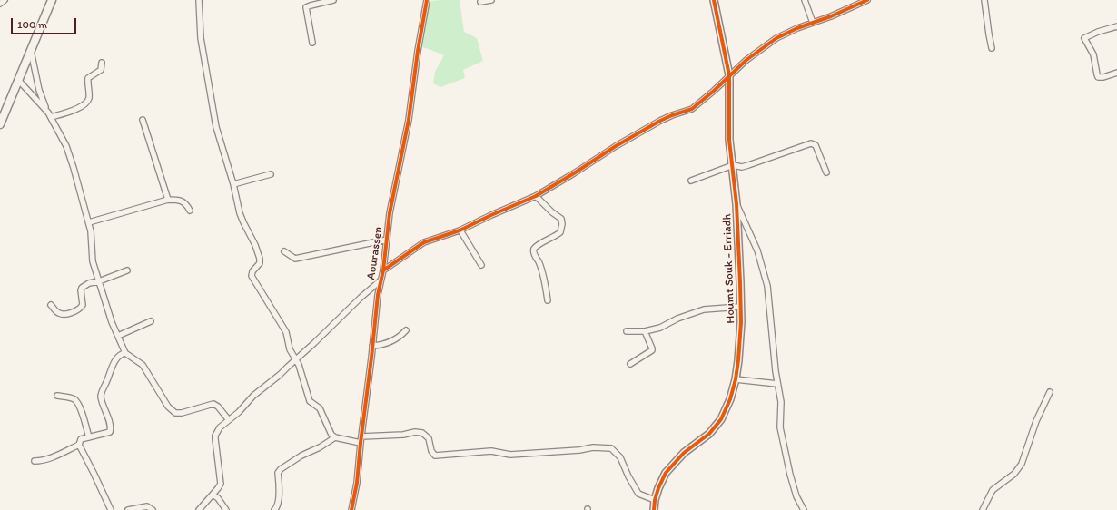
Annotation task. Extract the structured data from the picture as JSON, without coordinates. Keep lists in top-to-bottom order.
{
  "streets": {
    "street": ["Aourassen", "Houmt Souk - Erriadh"]
  },
  "scale_bar": "100 m"
}
